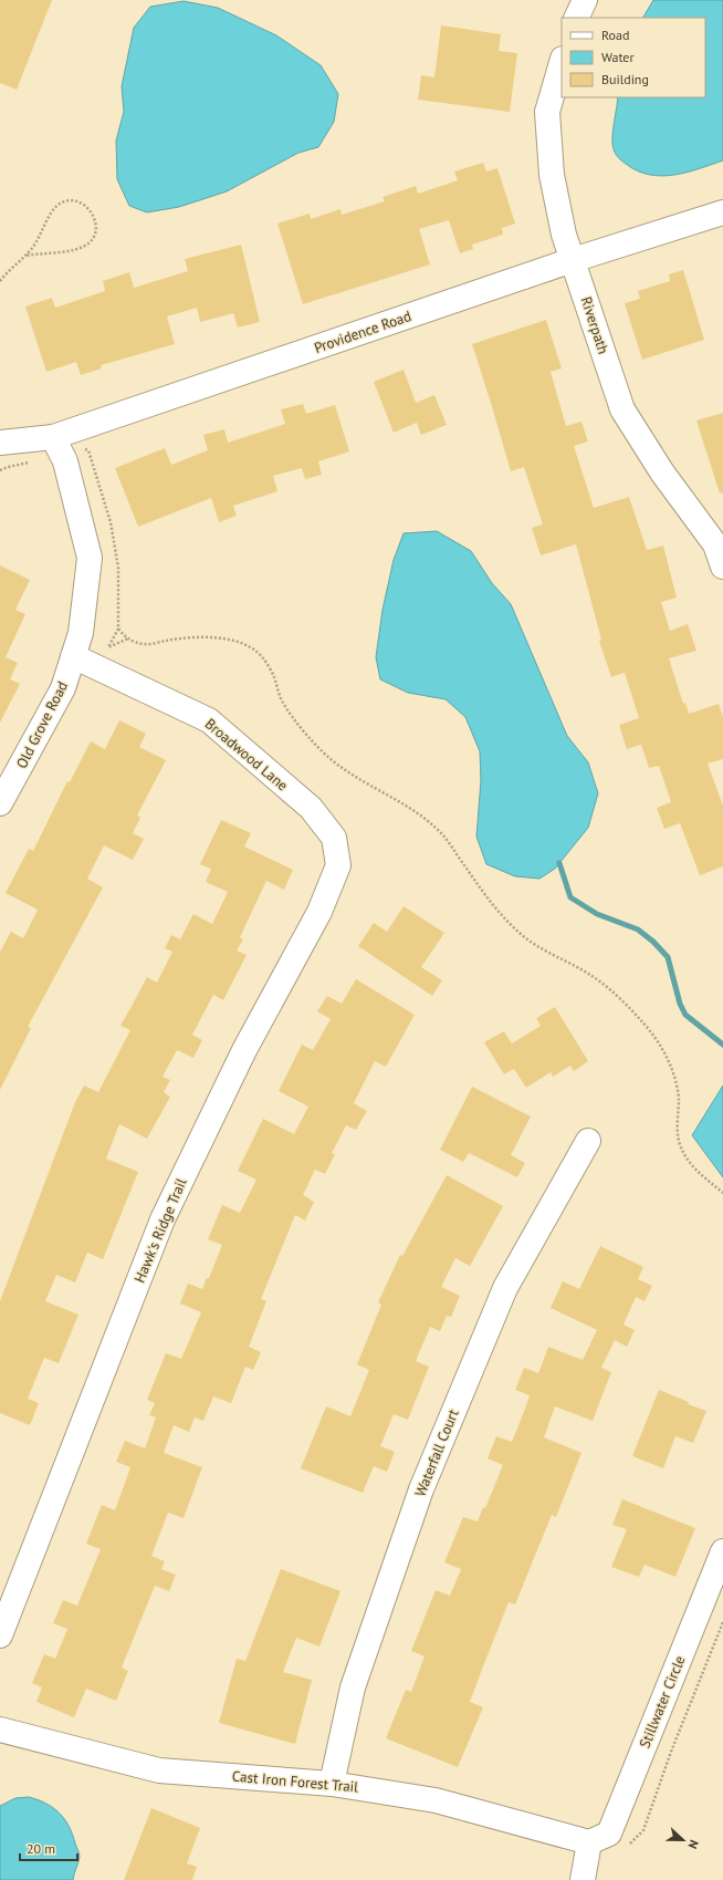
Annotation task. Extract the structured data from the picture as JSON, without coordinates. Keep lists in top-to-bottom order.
{
  "streets": {
    "street": [
      "Riverpath",
      "Providence Road",
      "Old Grove Road",
      "Broadwood Lane",
      "Hawk's Ridge Trail",
      "Waterfall Court",
      "Stillwater Circle",
      "Cast Iron Forest Trail"
    ]
  },
  "crossings": [
    ["Riverpath", "Providence Road"],
    ["Providence Road", "Old Grove Road"],
    ["Old Grove Road", "Broadwood Lane"],
    ["Broadwood Lane", "Hawk's Ridge Trail"],
    ["Waterfall Court", "Cast Iron Forest Trail"],
    ["Stillwater Circle", "Cast Iron Forest Trail"]
  ],
  "legend": ["Road", "Water", "Building"],
  "scale_bar": "20 m",
  "north": "right"
}
